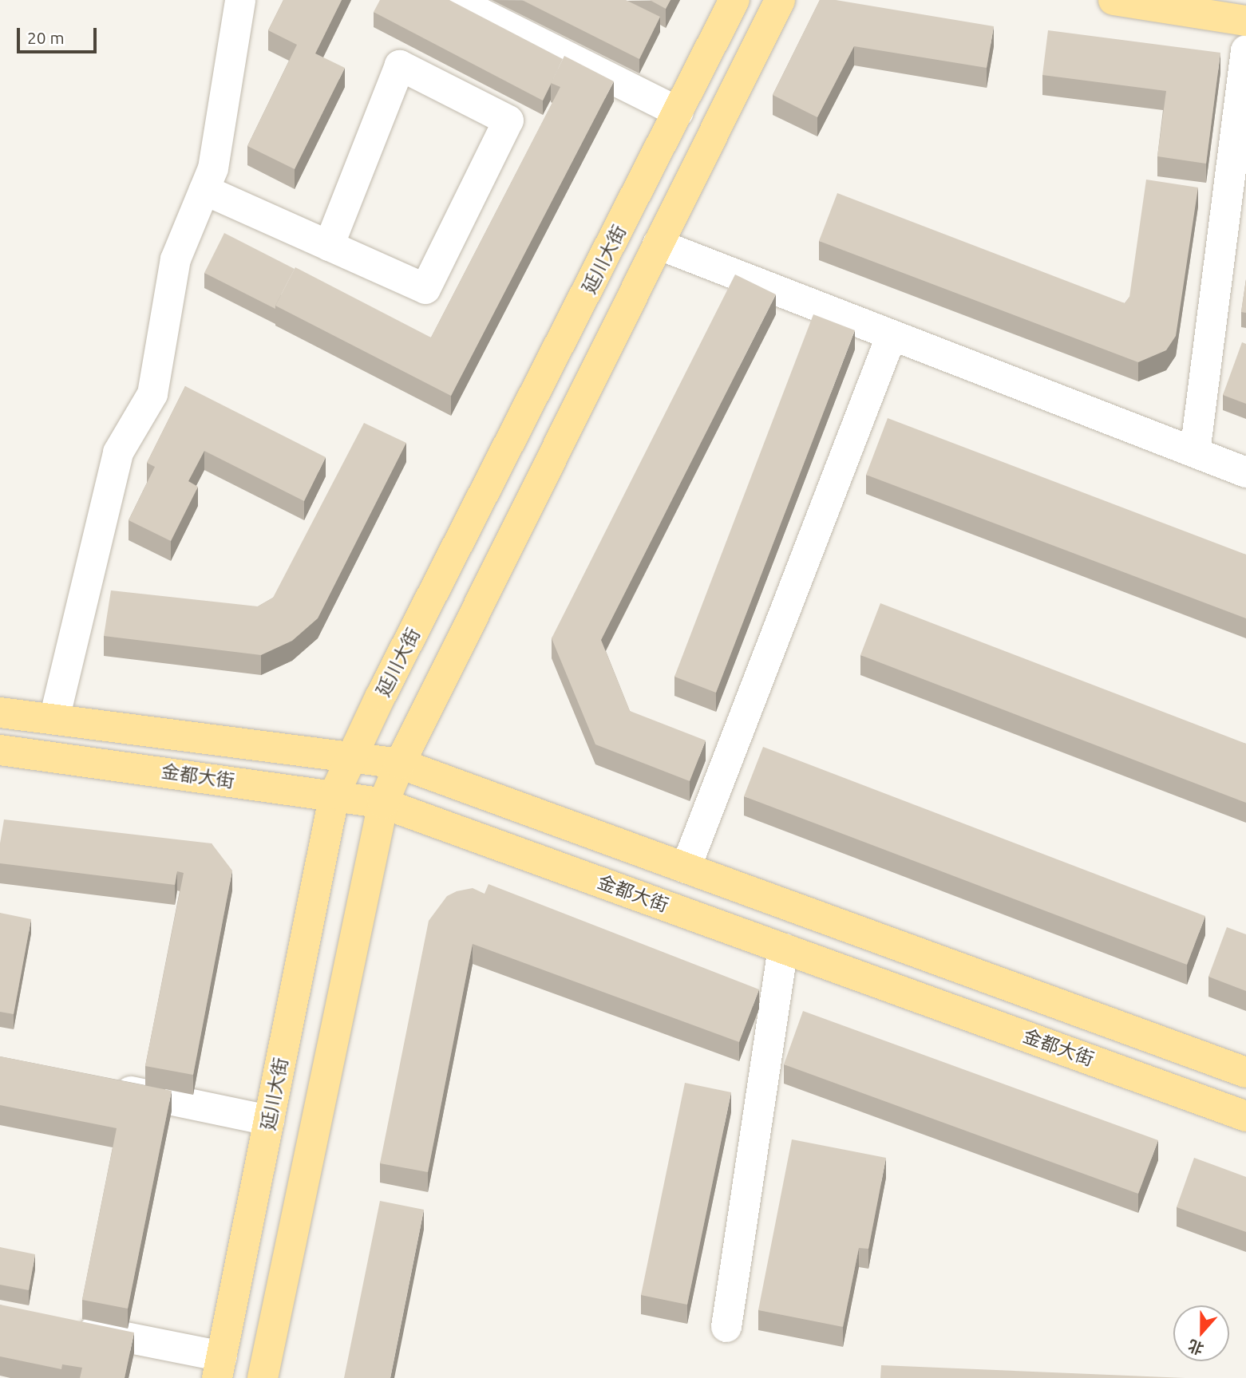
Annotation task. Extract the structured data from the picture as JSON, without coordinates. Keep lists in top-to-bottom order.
{
  "streets": {
    "main road": ["延川大街", "金都大街"]
  },
  "crossings": [
    ["延川大街", "金都大街"]
  ],
  "scale_bar": "20 m",
  "north": "bottom"
}
